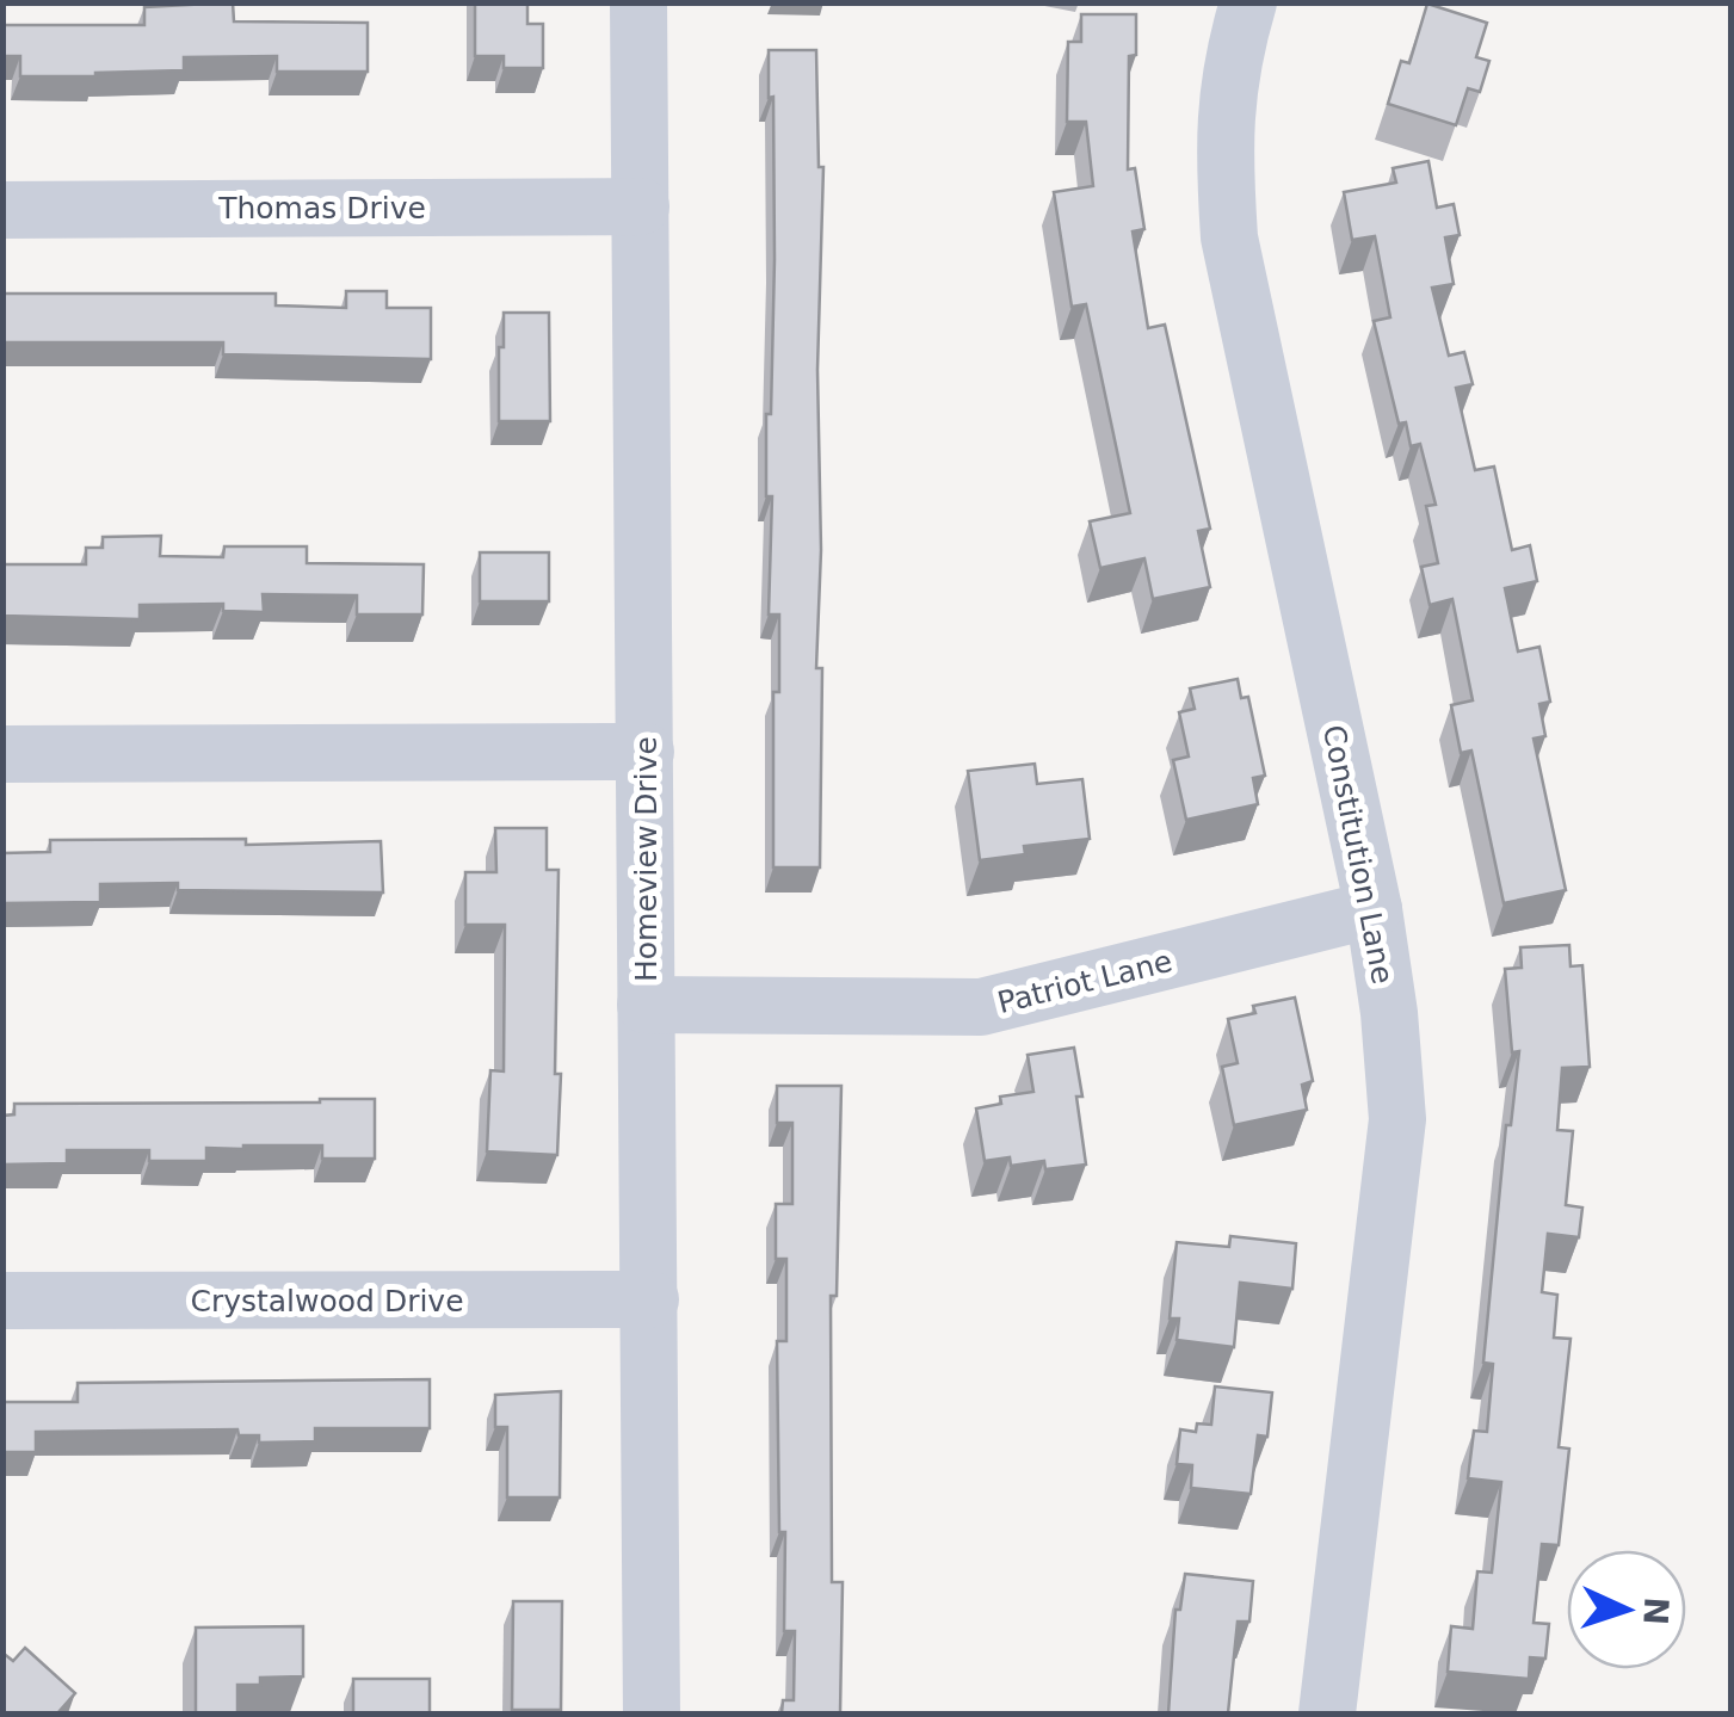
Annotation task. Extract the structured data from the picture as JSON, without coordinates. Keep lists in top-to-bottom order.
{
  "streets": {
    "street": [
      "Thomas Drive",
      "Constitution Lane",
      "Homeview Drive",
      "Patriot Lane",
      "Crystalwood Drive"
    ]
  },
  "crossings": [
    ["Thomas Drive", "Homeview Drive"],
    ["Constitution Lane", "Patriot Lane"],
    ["Homeview Drive", "Patriot Lane"],
    ["Homeview Drive", "Crystalwood Drive"]
  ],
  "north": "right"
}
